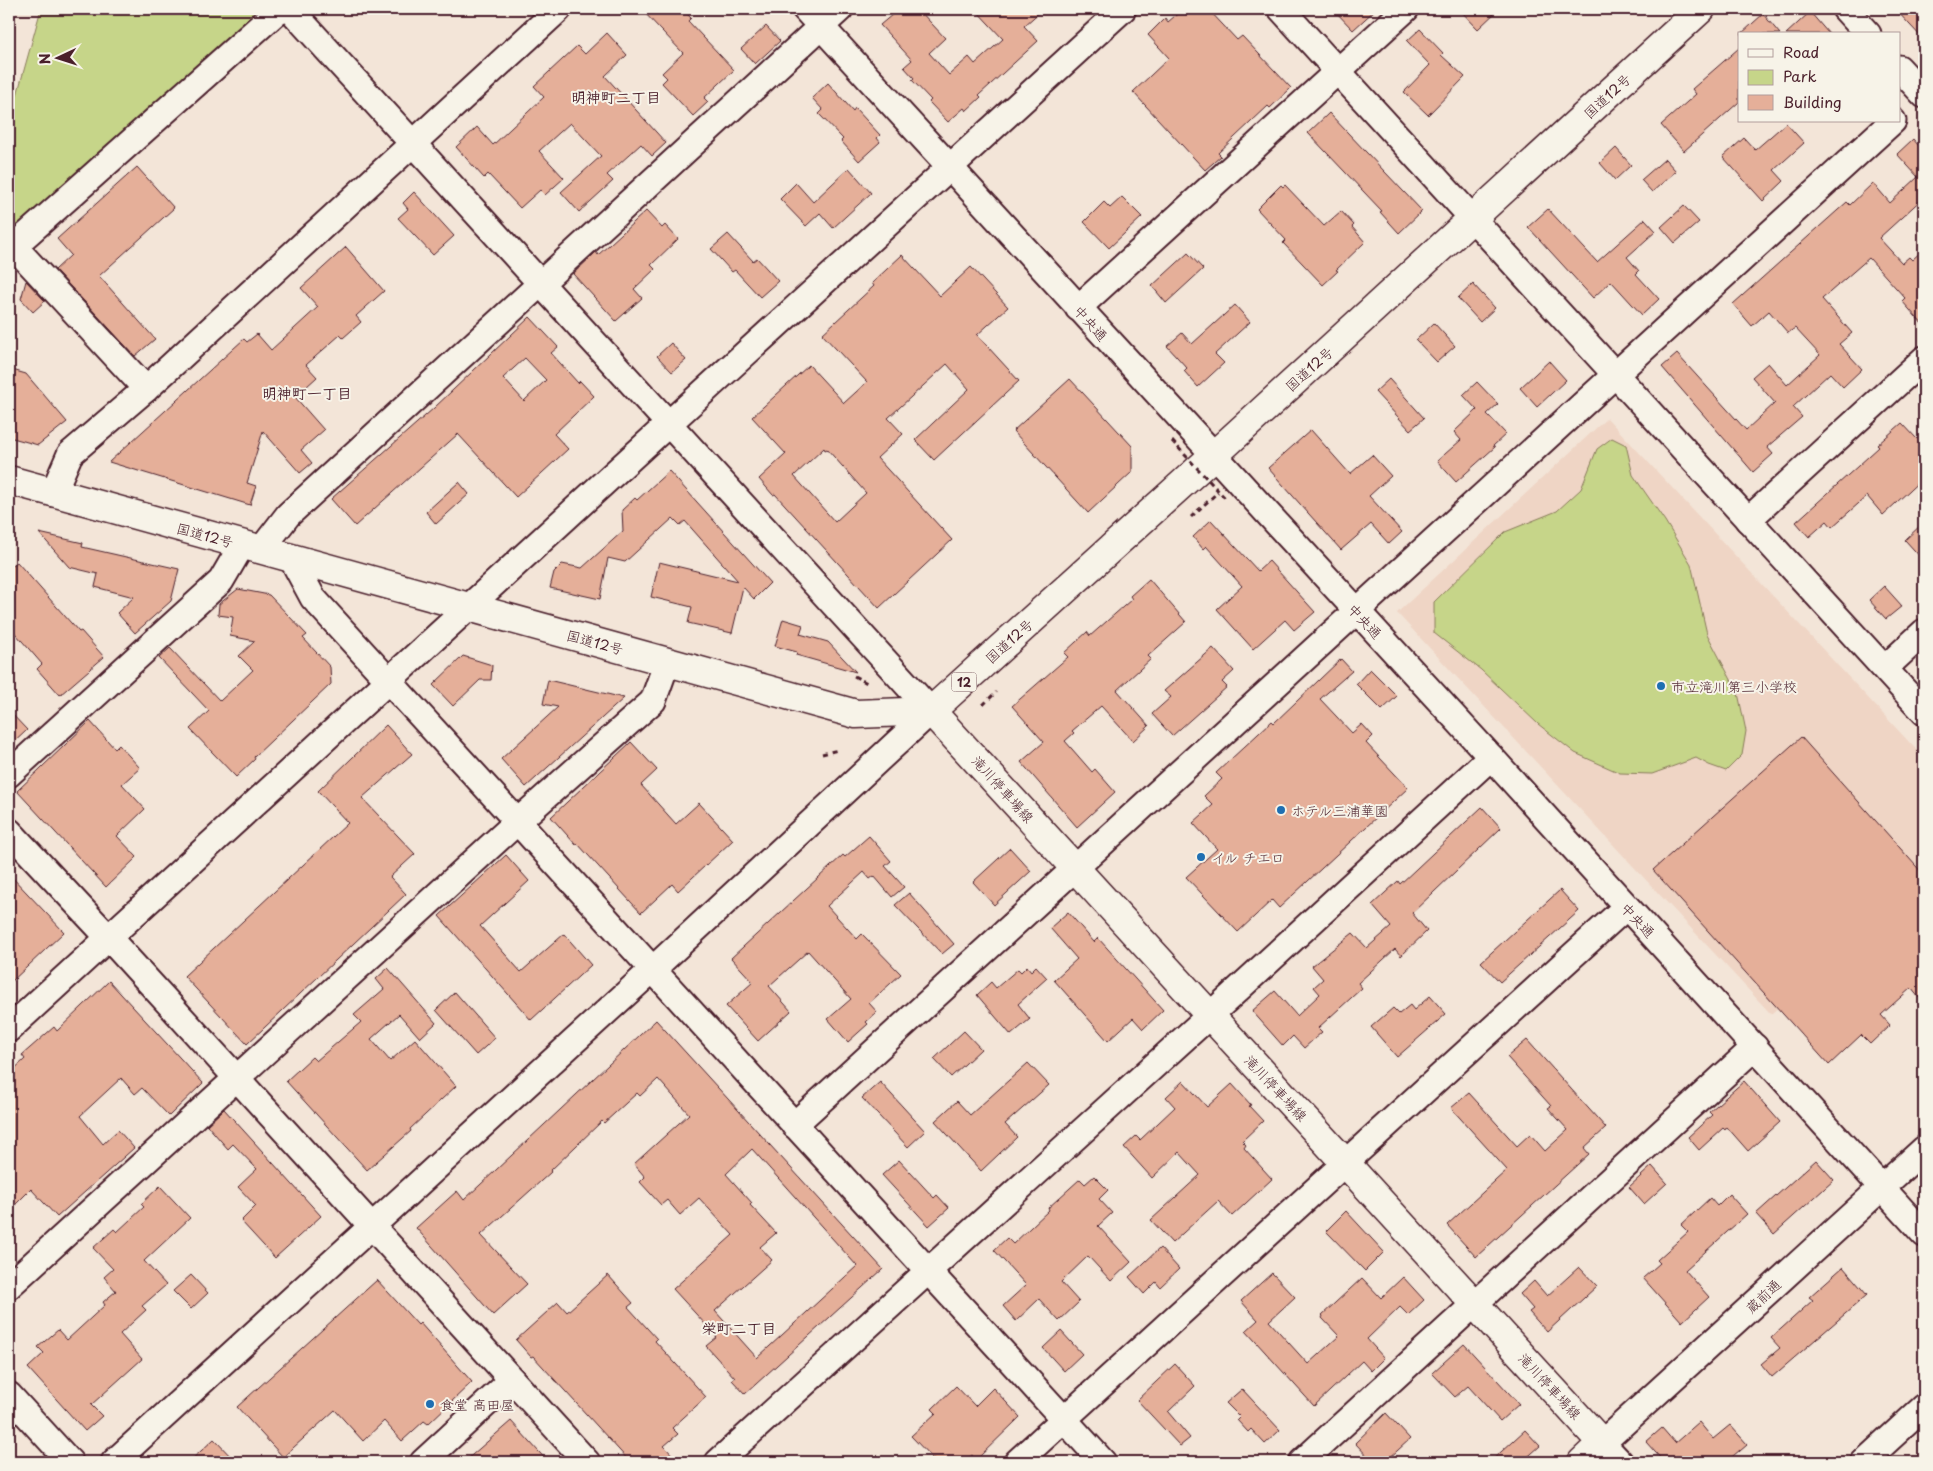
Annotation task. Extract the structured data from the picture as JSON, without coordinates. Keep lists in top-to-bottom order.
{
  "streets": {
    "main road": ["国道12号", "12", "滝川停車場線"],
    "street": ["中央通", "蔵前通"]
  },
  "crossings": [
    ["国道12号", "中央通"],
    ["国道12号", "滝川停車場線"],
    ["中央通", "蔵前通"],
    ["滝川停車場線", "蔵前通"]
  ],
  "districts": ["明神町二丁目", "明神町一丁目", "栄町二丁目"],
  "places": [
    "市立滝川第三小学校",
    "ホテル三浦華園",
    "イル チエロ",
    "食堂 高田屋"
  ],
  "legend": ["Road", "Park", "Building"],
  "north": "left"
}
